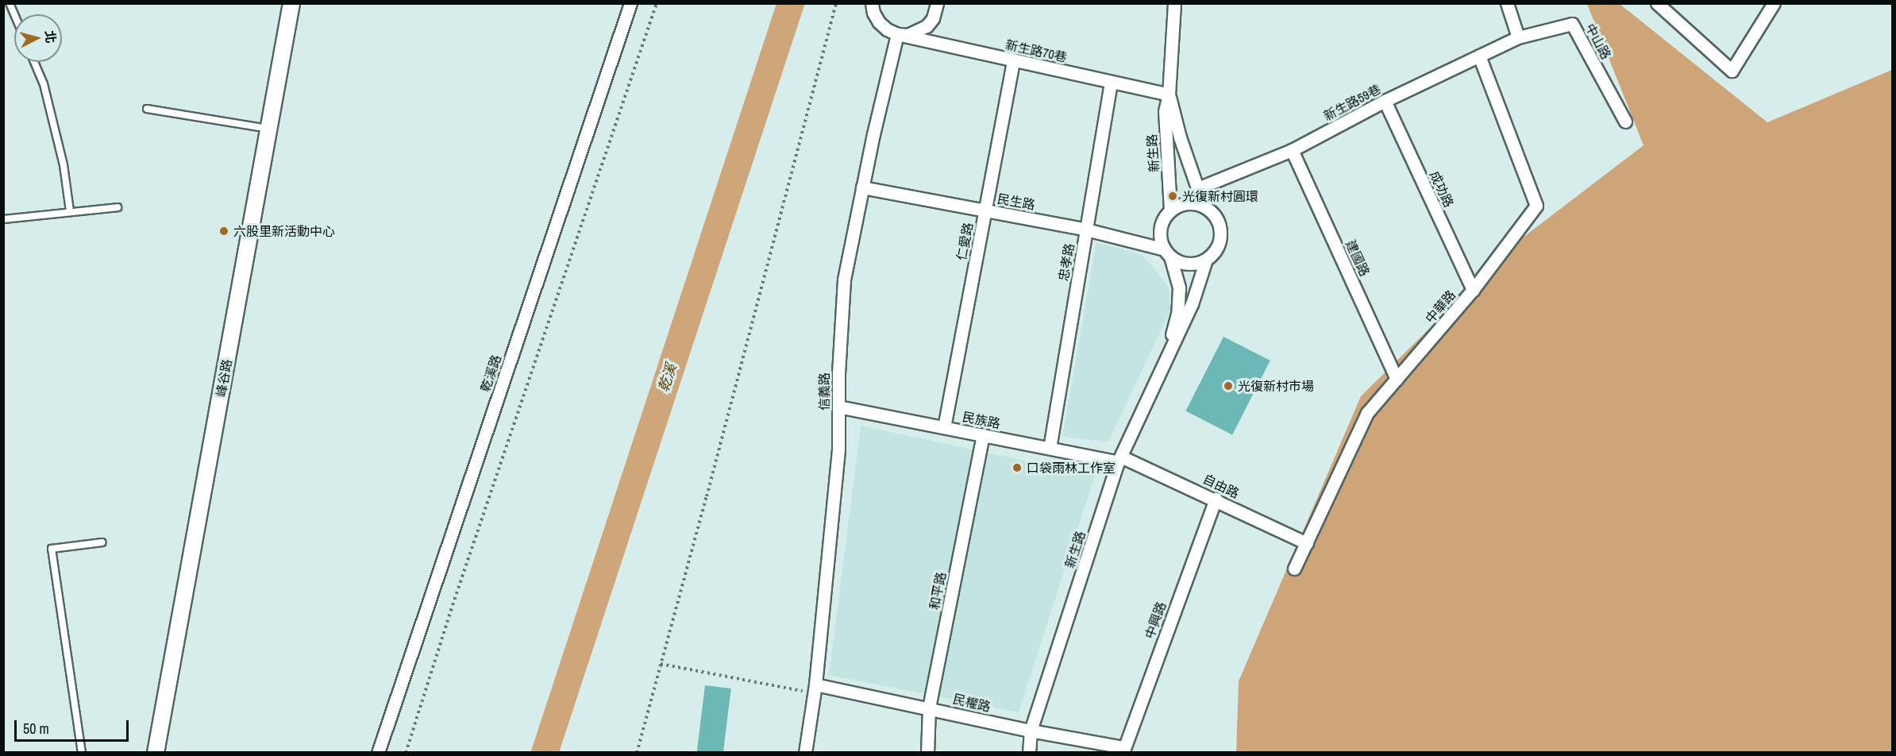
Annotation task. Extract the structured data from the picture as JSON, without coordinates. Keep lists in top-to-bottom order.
{
  "streets": {
    "street": [
      "中山路",
      "新生路70巷",
      "新生路59巷",
      "新生路",
      "成功路",
      "民生路",
      "仁愛路",
      "建國路",
      "忠孝路",
      "中華路",
      "乾溪路",
      "峰谷路",
      "信義路",
      "民族路",
      "自由路",
      "和平路",
      "中興路",
      "民權路"
    ]
  },
  "crossings": [
    ["中山路", "新生路59巷"],
    ["新生路70巷", "新生路"],
    ["新生路70巷", "仁愛路"],
    ["新生路70巷", "忠孝路"],
    ["新生路70巷", "信義路"],
    ["新生路59巷", "新生路"],
    ["新生路59巷", "成功路"],
    ["新生路59巷", "建國路"],
    ["新生路59巷", "中華路"],
    ["新生路", "民生路"],
    ["新生路", "民族路"],
    ["新生路", "自由路"],
    ["新生路", "民權路"],
    ["成功路", "中華路"],
    ["民生路", "仁愛路"],
    ["民生路", "忠孝路"],
    ["民生路", "信義路"],
    ["仁愛路", "民族路"],
    ["建國路", "中華路"],
    ["忠孝路", "民族路"],
    ["中華路", "自由路"],
    ["信義路", "民族路"],
    ["信義路", "民權路"],
    ["民族路", "自由路"],
    ["民族路", "和平路"],
    ["自由路", "中興路"],
    ["和平路", "民權路"],
    ["中興路", "民權路"]
  ],
  "water": ["乾溪"],
  "places": [
    "光復新村圓環",
    "六股里新活動中心",
    "光復新村市場",
    "口袋雨林工作室"
  ],
  "scale_bar": "50 m",
  "north": "right"
}
